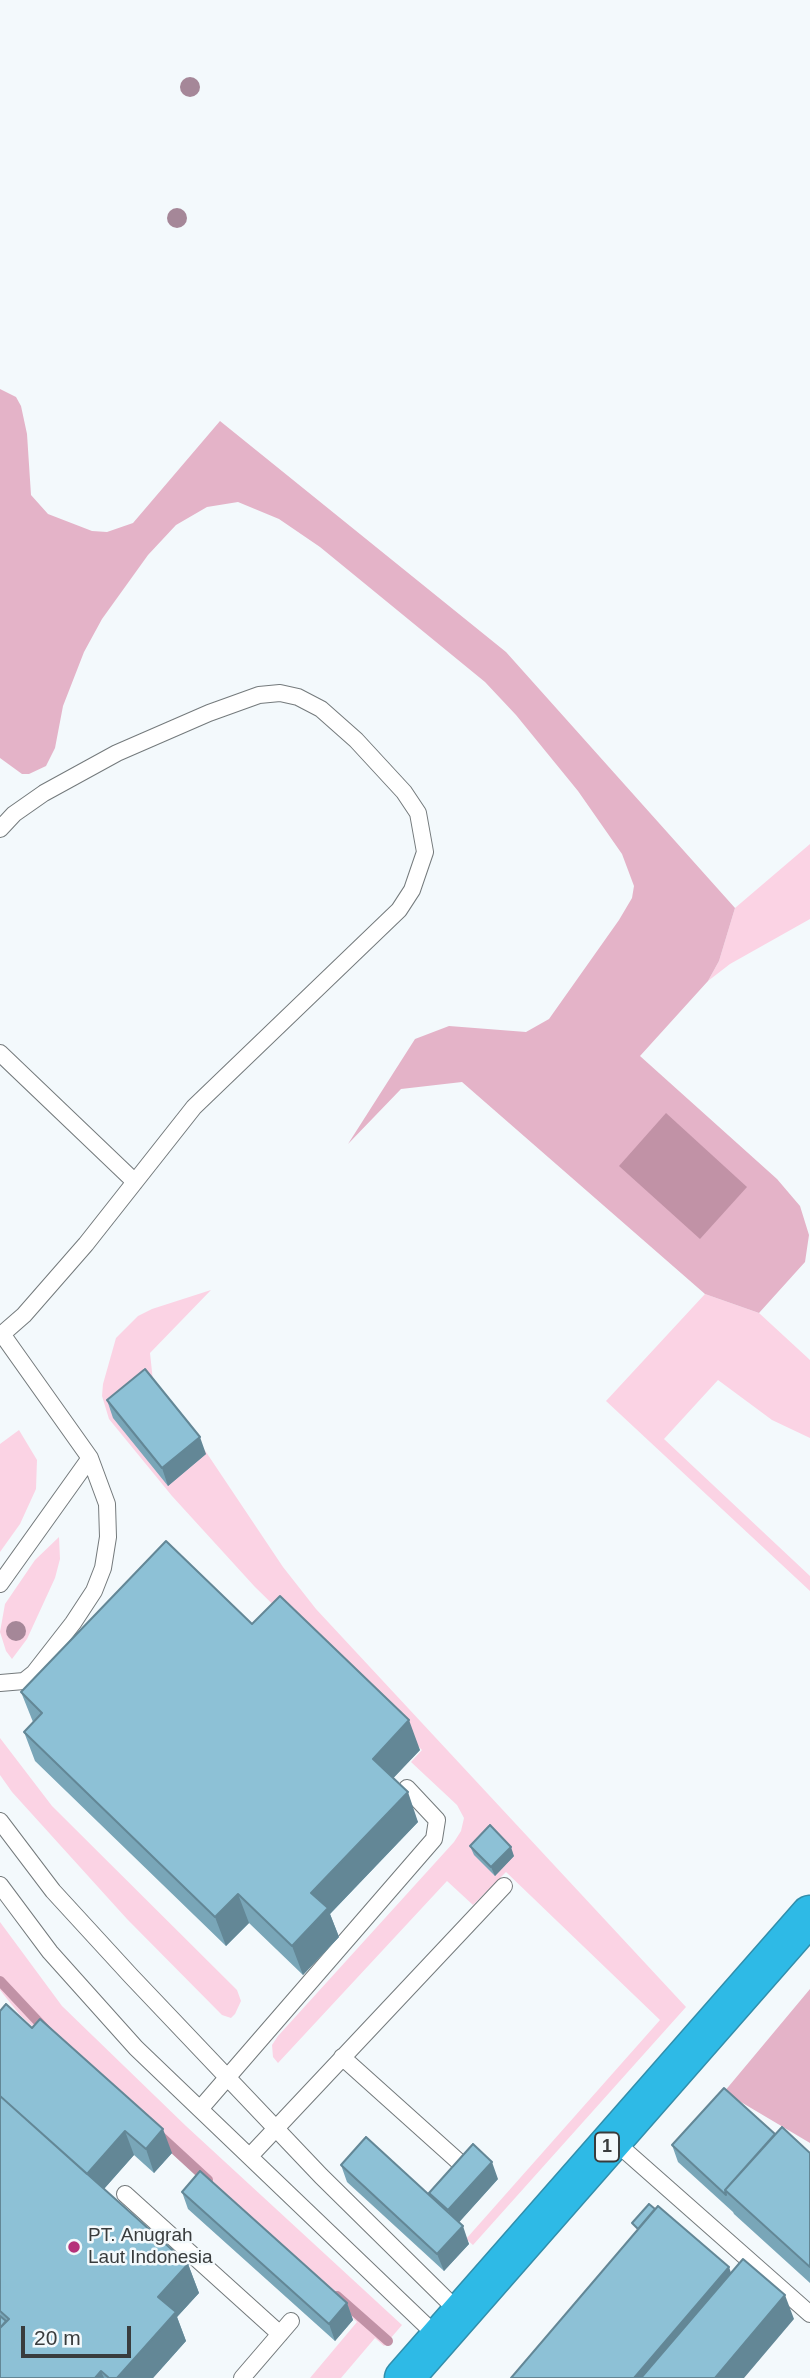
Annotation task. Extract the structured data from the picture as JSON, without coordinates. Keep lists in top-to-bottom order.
{
  "streets": {
    "highway": ["1"]
  },
  "places": ["PT. Anugrah Laut Indonesia"],
  "scale_bar": "20 m"
}
